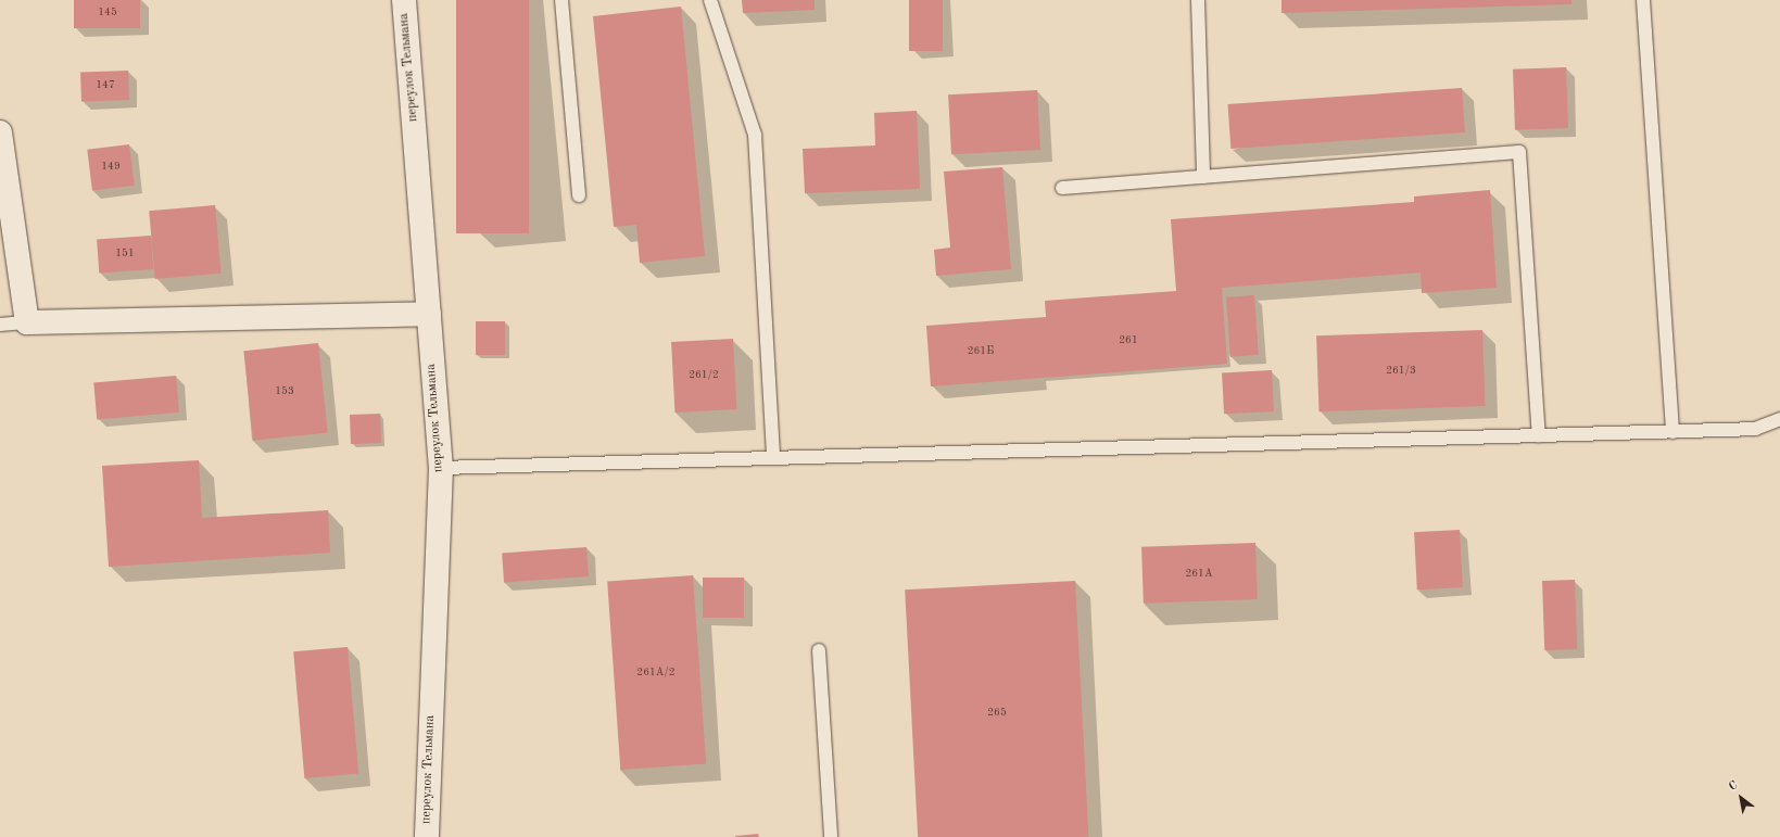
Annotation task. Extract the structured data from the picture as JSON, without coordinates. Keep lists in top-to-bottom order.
{
  "streets": {
    "street": ["переулок Тельмана"]
  },
  "house_numbers": [
    "145",
    "147",
    "149",
    "151",
    "261",
    "261Б",
    "261/3",
    "261/2",
    "153",
    "261А",
    "261А/2",
    "265"
  ],
  "north": "top left"
}
